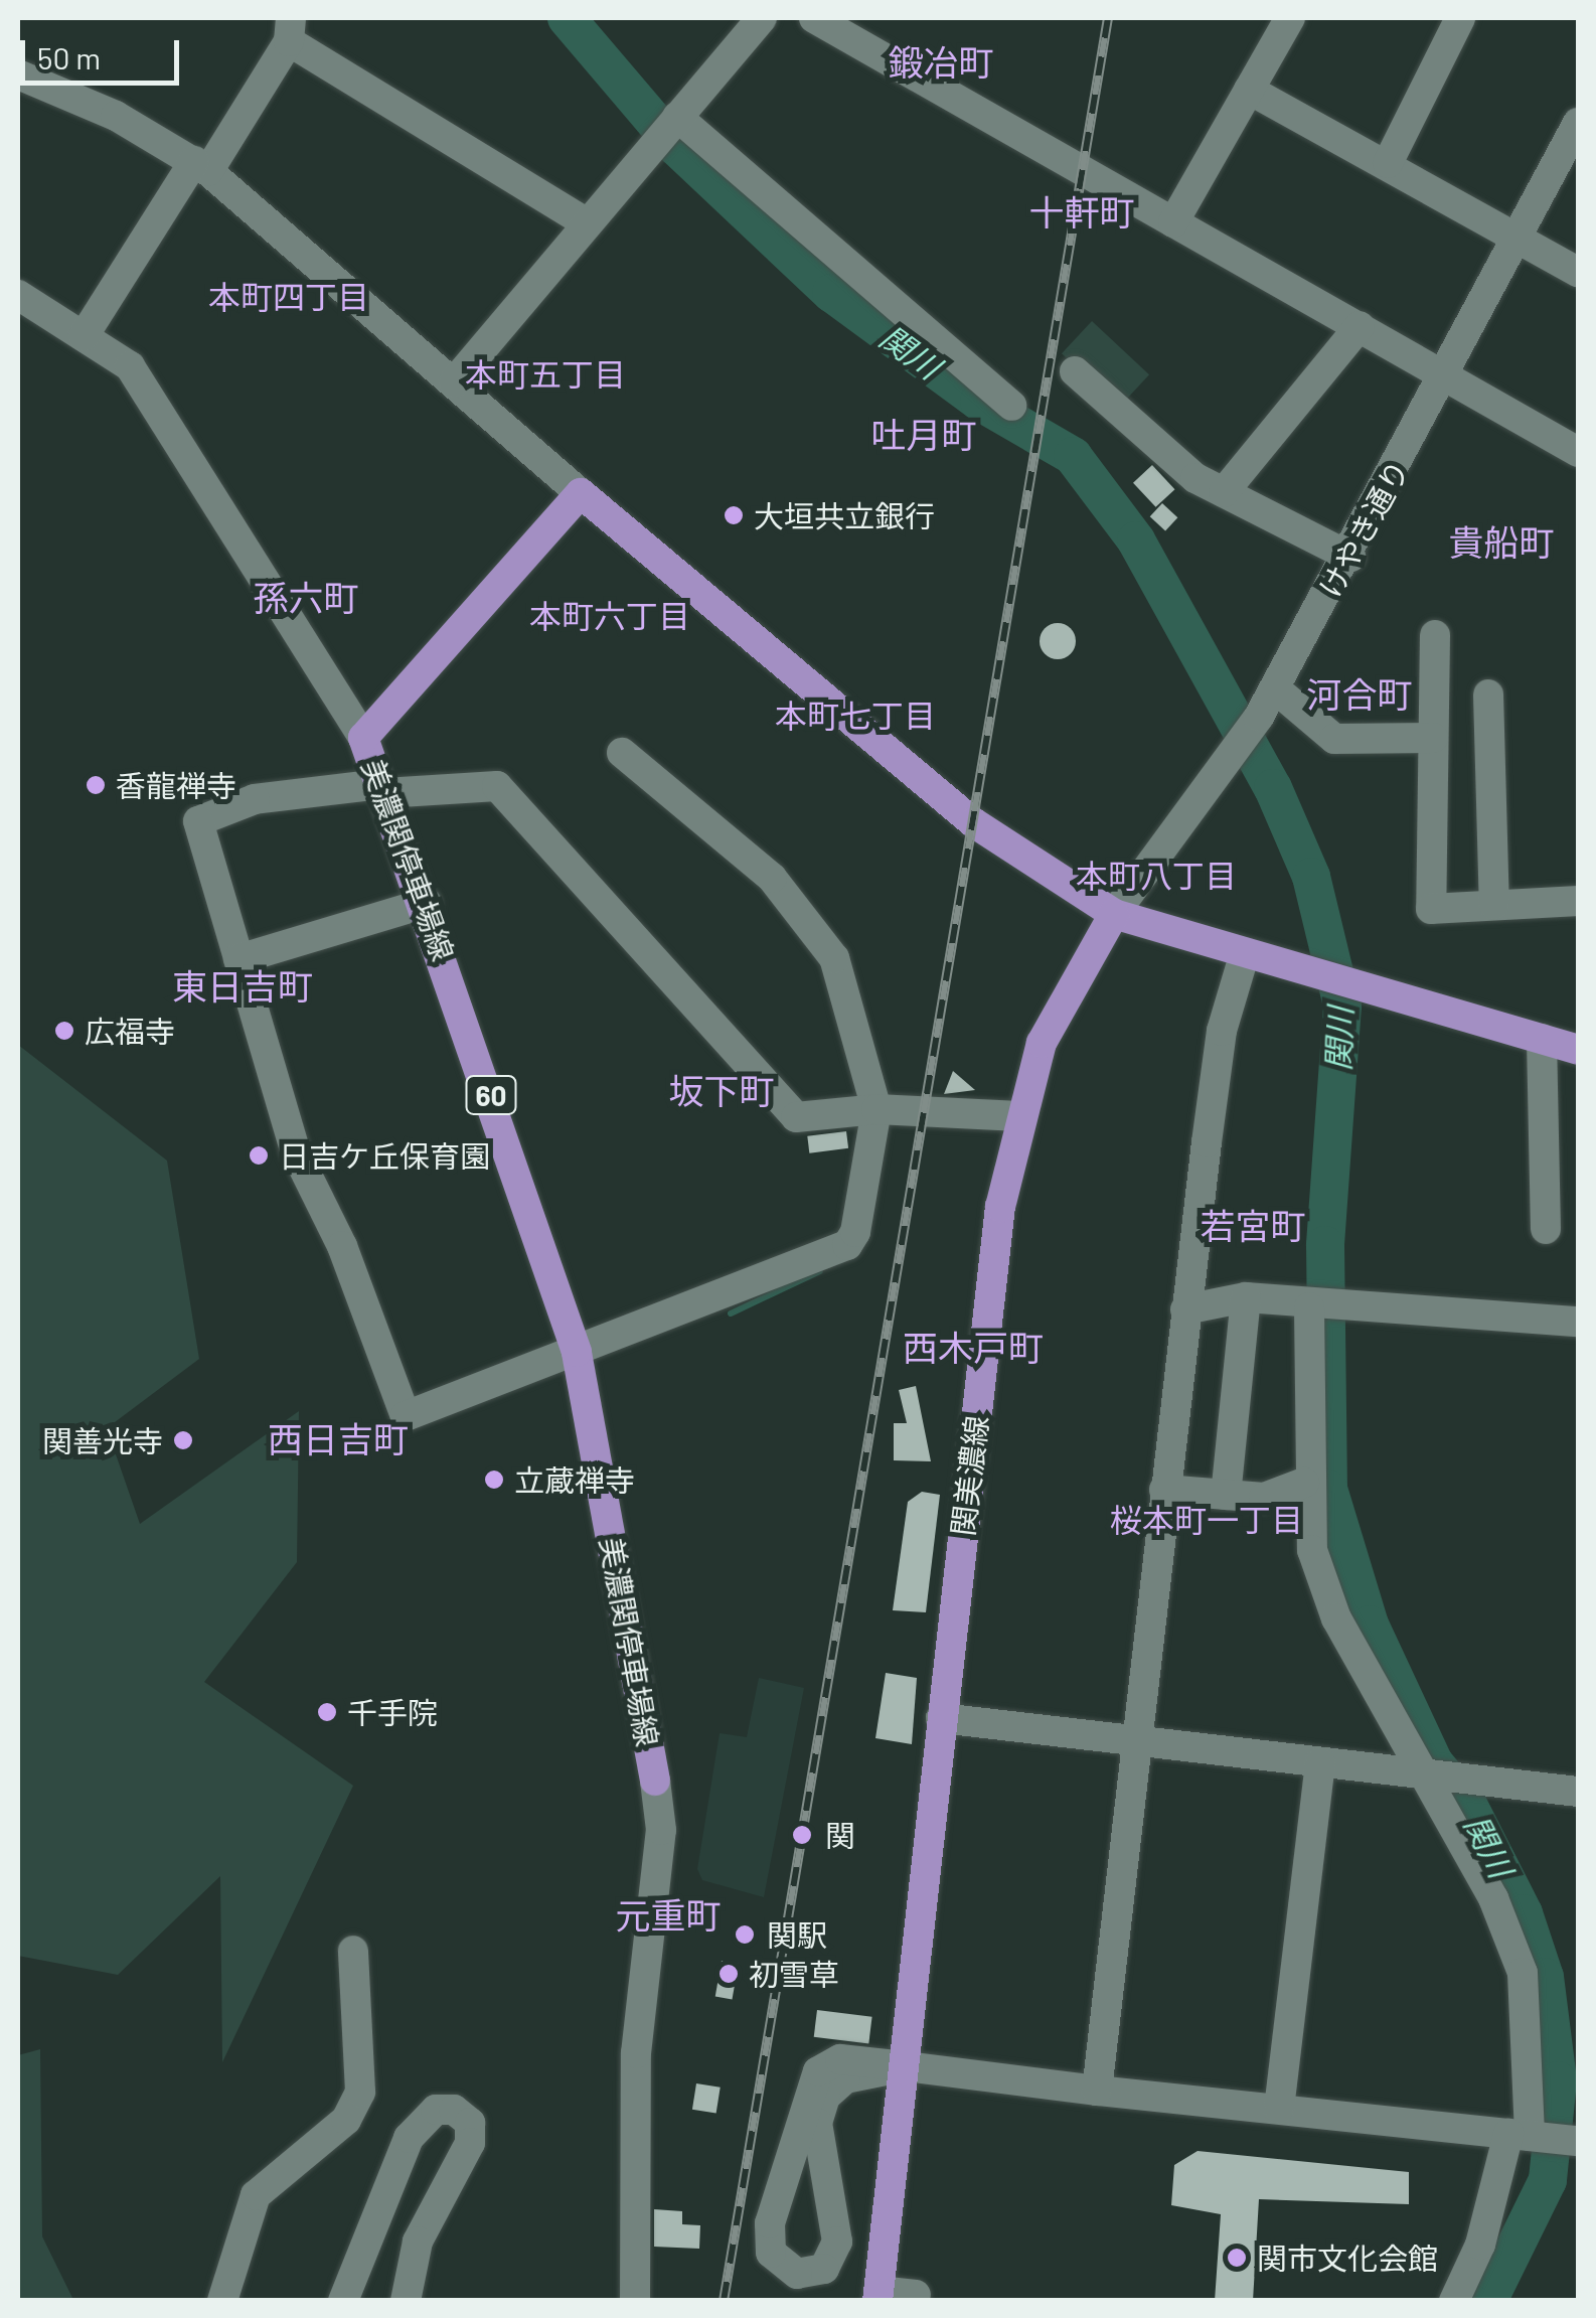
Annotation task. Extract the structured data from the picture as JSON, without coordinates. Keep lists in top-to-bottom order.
{
  "streets": {
    "main road": ["美濃関停車場線", "60", "関美濃線"],
    "street": ["けやき通り"]
  },
  "crossings": [
    ["けやき通り", "関美濃線"]
  ],
  "districts": [
    "鍛冶町",
    "十軒町",
    "本町四丁目",
    "本町五丁目",
    "吐月町",
    "貴船町",
    "孫六町",
    "本町六丁目",
    "河合町",
    "本町七丁目",
    "本町八丁目",
    "東日吉町",
    "坂下町",
    "若宮町",
    "西木戸町",
    "西日吉町",
    "桜本町一丁目",
    "元重町"
  ],
  "water": ["関川"],
  "places": [
    "大垣共立銀行",
    "香龍禅寺",
    "広福寺",
    "日吉ケ丘保育園",
    "関善光寺",
    "立蔵禅寺",
    "千手院",
    "関",
    "関駅",
    "初雪草",
    "関市文化会館"
  ],
  "scale_bar": "50 m"
}
